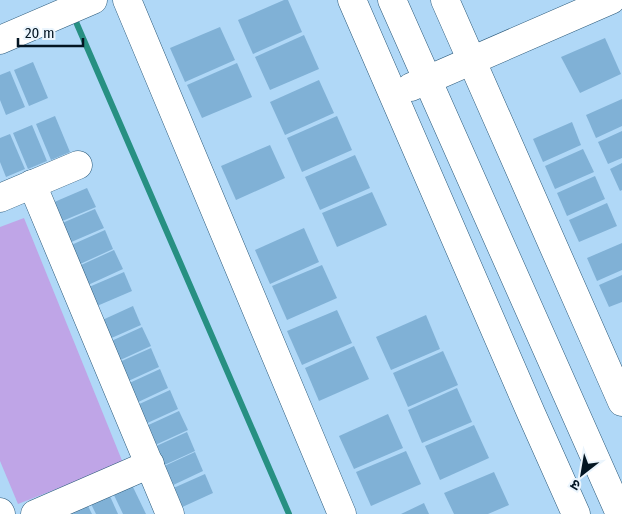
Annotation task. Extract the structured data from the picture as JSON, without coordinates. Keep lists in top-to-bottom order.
{
  "scale_bar": "20 m",
  "north": "bottom left"
}
